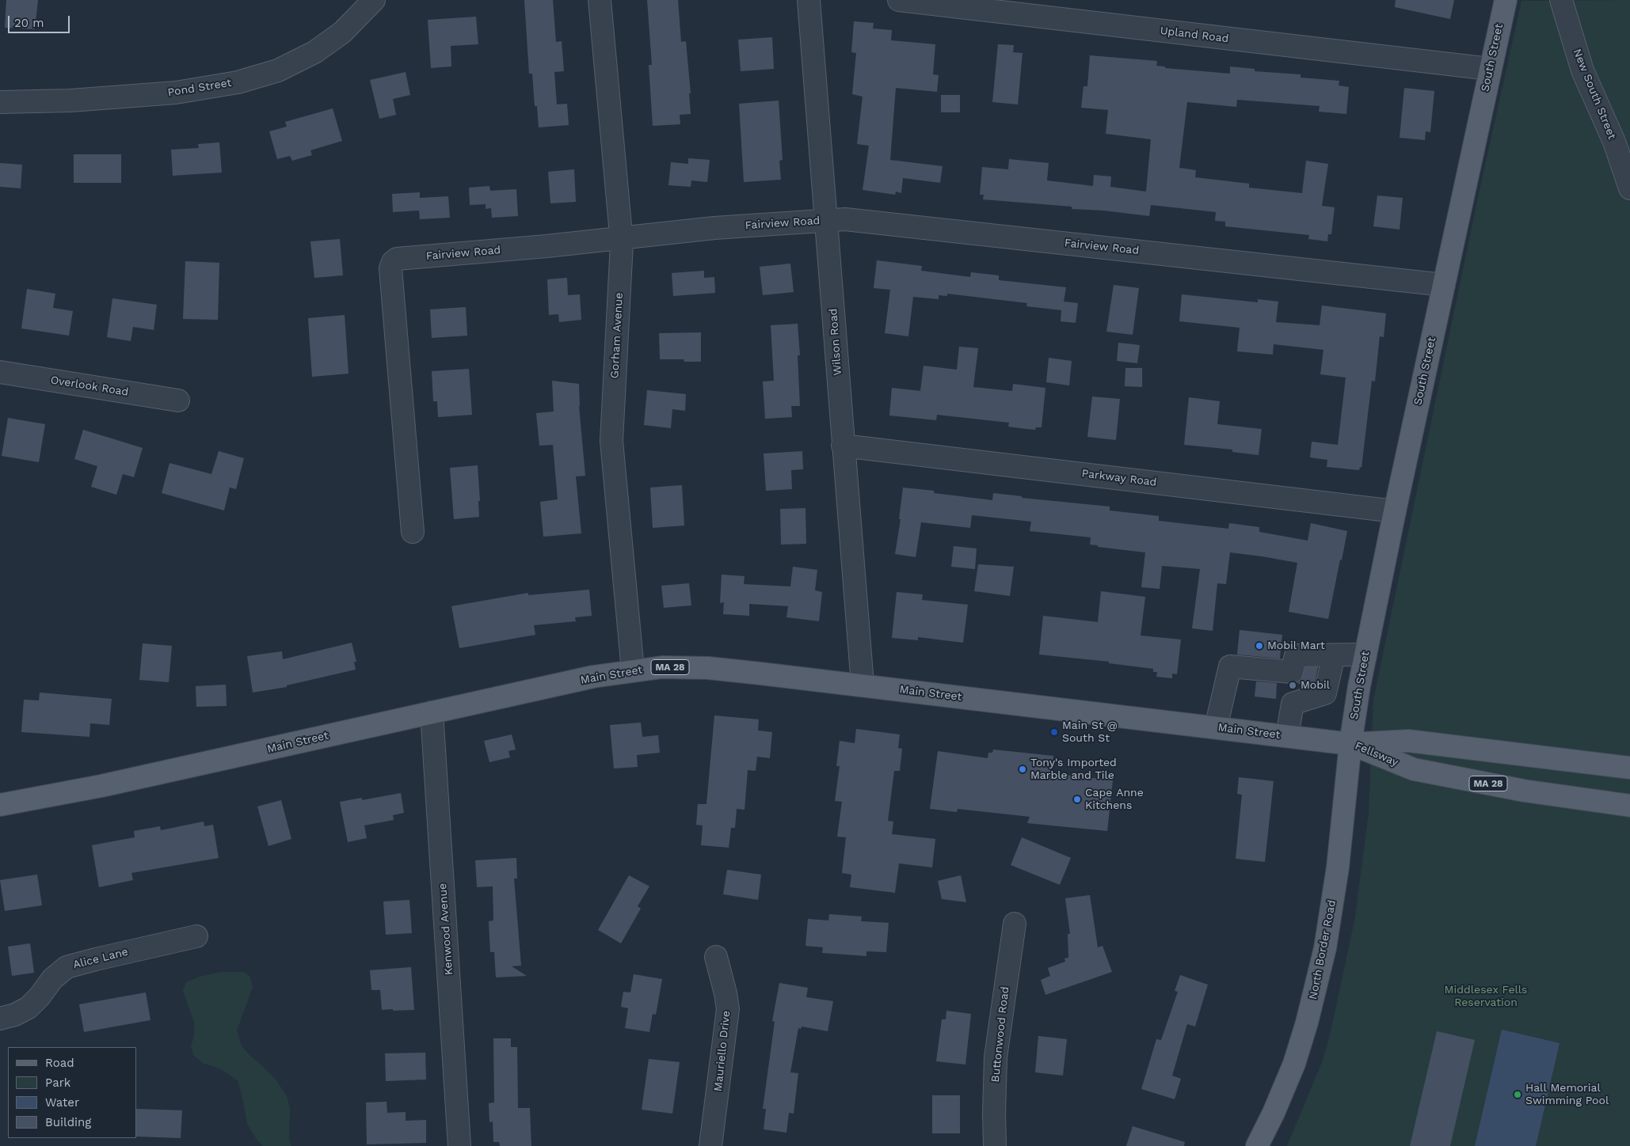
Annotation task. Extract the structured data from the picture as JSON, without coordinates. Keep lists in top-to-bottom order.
{
  "streets": {
    "main road": [
      "South Street",
      "MA 28",
      "Main Street",
      "Fellsway",
      "North Border Road"
    ],
    "street": [
      "Upland Road",
      "Pond Street",
      "New South Street",
      "Fairview Road",
      "Gorham Avenue",
      "Wilson Road",
      "Overlook Road",
      "Parkway Road",
      "Kenwood Avenue",
      "Alice Lane",
      "Buttonwood Road",
      "Mauriello Drive"
    ]
  },
  "crossings": [
    ["Upland Road", "South Street"],
    ["South Street", "Fairview Road"],
    ["South Street", "Parkway Road"],
    ["South Street", "Main Street"],
    ["South Street", "Fellsway"],
    ["South Street", "North Border Road"],
    ["Fairview Road", "Gorham Avenue"],
    ["Fairview Road", "Wilson Road"],
    ["Gorham Avenue", "Main Street"],
    ["Wilson Road", "Parkway Road"],
    ["Wilson Road", "Main Street"],
    ["Main Street", "Fellsway"],
    ["Main Street", "Kenwood Avenue"],
    ["Main Street", "North Border Road"],
    ["Fellsway", "North Border Road"]
  ],
  "parks": ["Middlesex Fells Reservation"],
  "places": [
    "Mobil Mart",
    "Mobil",
    "Main St @ South St",
    "Tony's Imported Marble and Tile",
    "Cape Anne Kitchens",
    "Hall Memorial Swimming Pool"
  ],
  "legend": [
    "Road",
    "Park",
    "Water",
    "Building"
  ],
  "scale_bar": "20 m"
}
